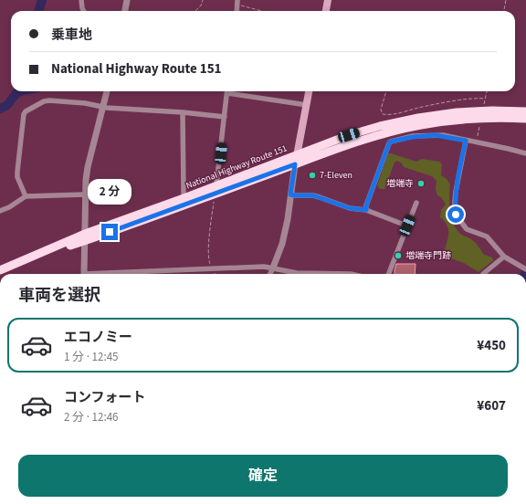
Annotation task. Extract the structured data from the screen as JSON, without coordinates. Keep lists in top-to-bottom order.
{
  "streets": {
    "highway": ["National Highway Route 151"]
  },
  "places": ["7-Eleven", "増端寺", "増端寺門跡"],
  "page": {
    "banner": ["乗車地", "National Highway Route 151"],
    "bubble": "2 分",
    "heading": "車両を選択",
    "list": [
      {
        "name": "エコノミー",
        "note": "1 分 · 12:45",
        "value": "¥450"
      },
      {
        "name": "コンフォート",
        "note": "2 分 · 12:46",
        "value": "¥607"
      }
    ],
    "buttons": "確定"
  }
}
